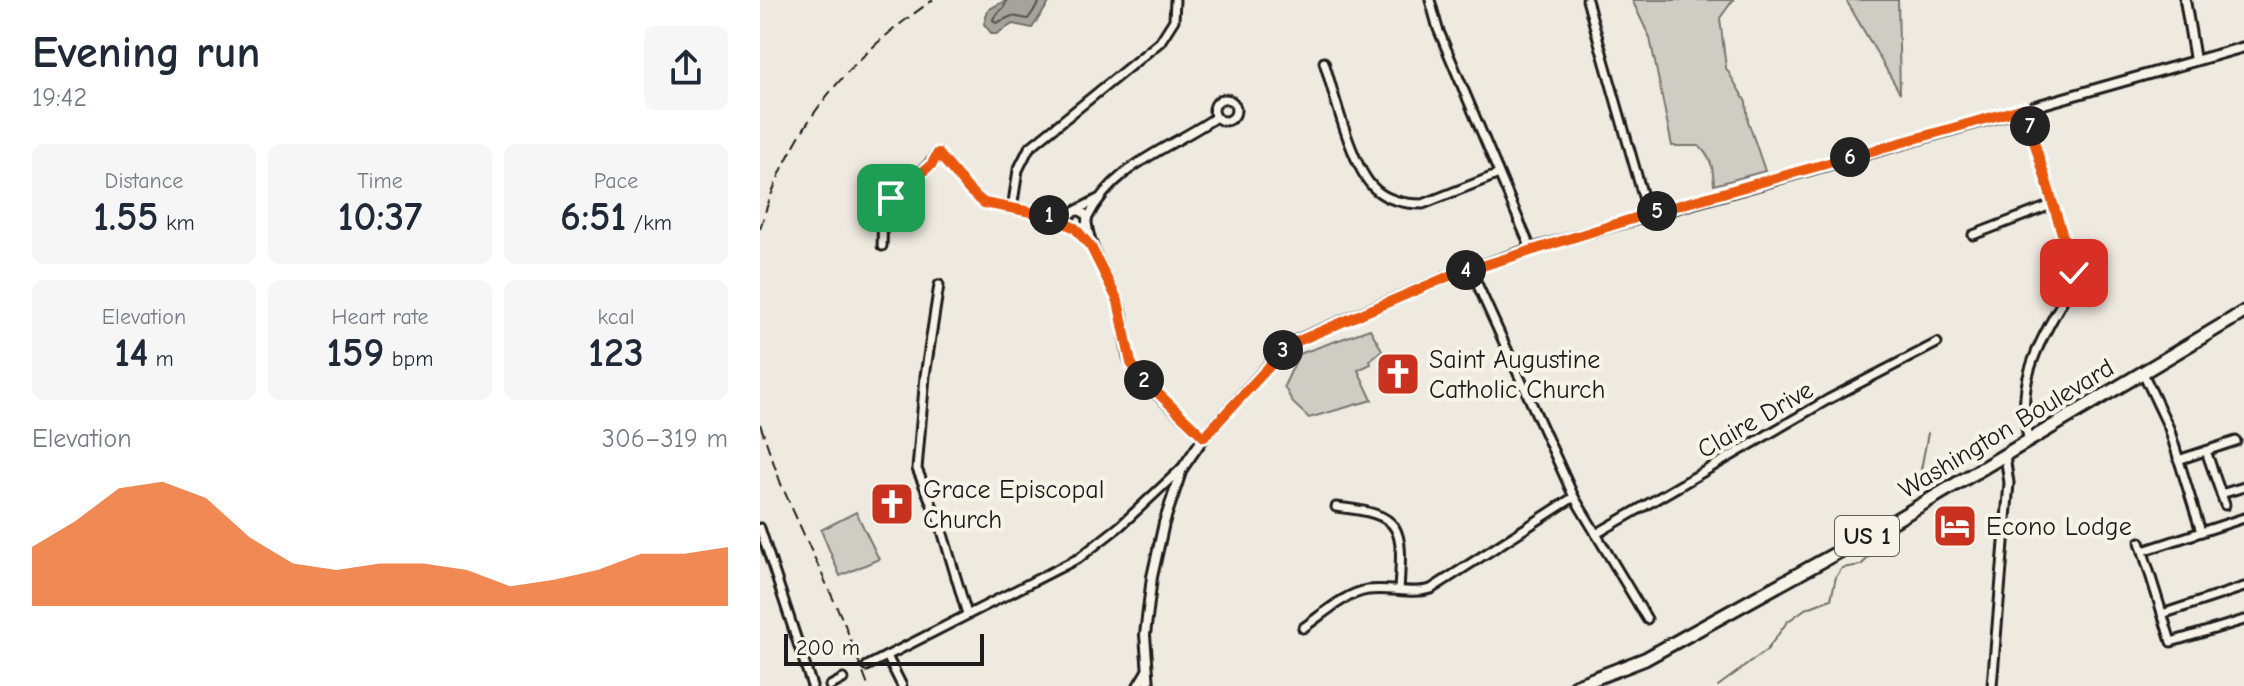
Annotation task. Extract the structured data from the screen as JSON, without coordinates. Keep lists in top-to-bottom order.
{
  "streets": {
    "main road": ["Washington Boulevard", "US 1"],
    "street": ["Claire Drive"]
  },
  "places": {
    "church": ["Saint Augustine Catholic Church", "Grace Episcopal Church"],
    "hotel": ["Econo Lodge"]
  },
  "scale_bar": "200 m",
  "page": {
    "heading": ["Evening run", "19:42"],
    "pins": [
      "7",
      "6",
      "5",
      "1",
      "4",
      "3",
      "2"
    ],
    "stats": [
      ["Distance", "1.55 km"],
      ["Time", "10:37"],
      ["Pace", "6:51 /km"],
      ["Elevation", "14 m"],
      ["Heart rate", "159 bpm"],
      ["kcal", "123"]
    ],
    "chart": ["Elevation", "306–319 m"],
    "scale": "200 m"
  }
}
